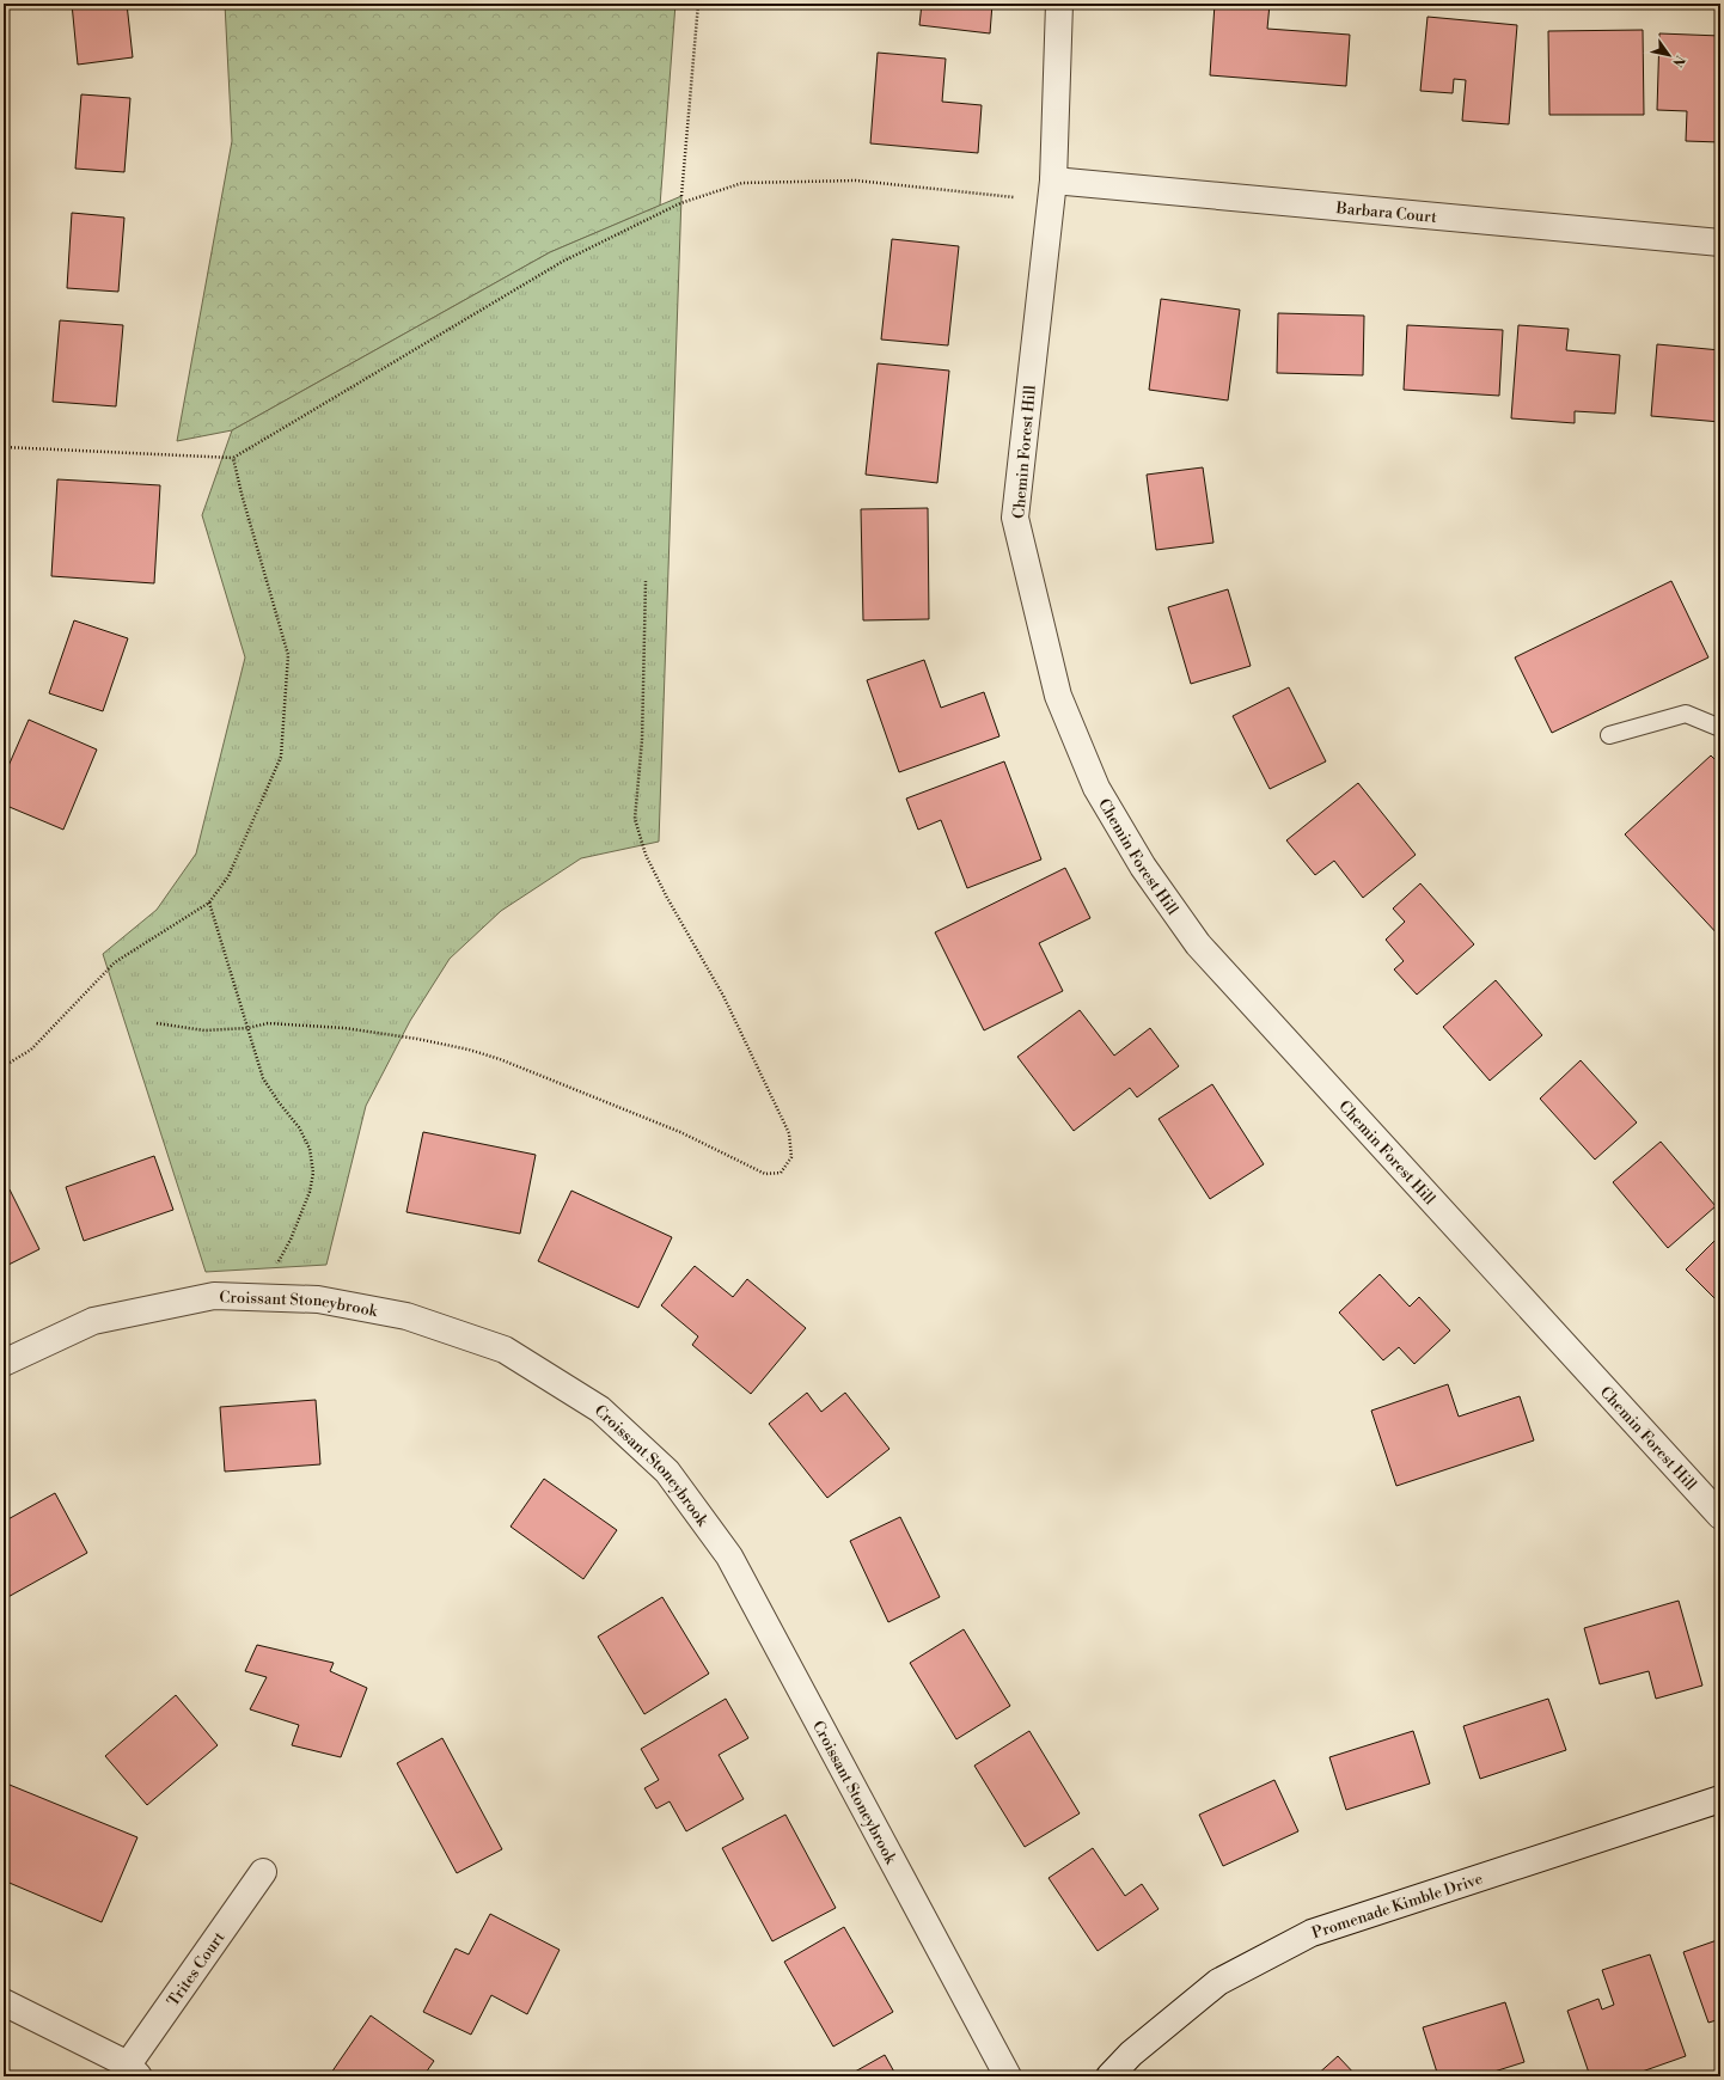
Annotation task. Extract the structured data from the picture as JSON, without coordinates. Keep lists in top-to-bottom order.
{
  "streets": {
    "street": [
      "Barbara Court",
      "Chemin Forest Hill",
      "Croissant Stoneybrook",
      "Promenade Kimble Drive",
      "Trites Court"
    ]
  },
  "crossings": [
    ["Barbara Court", "Chemin Forest Hill"]
  ],
  "north": "bottom right"
}
